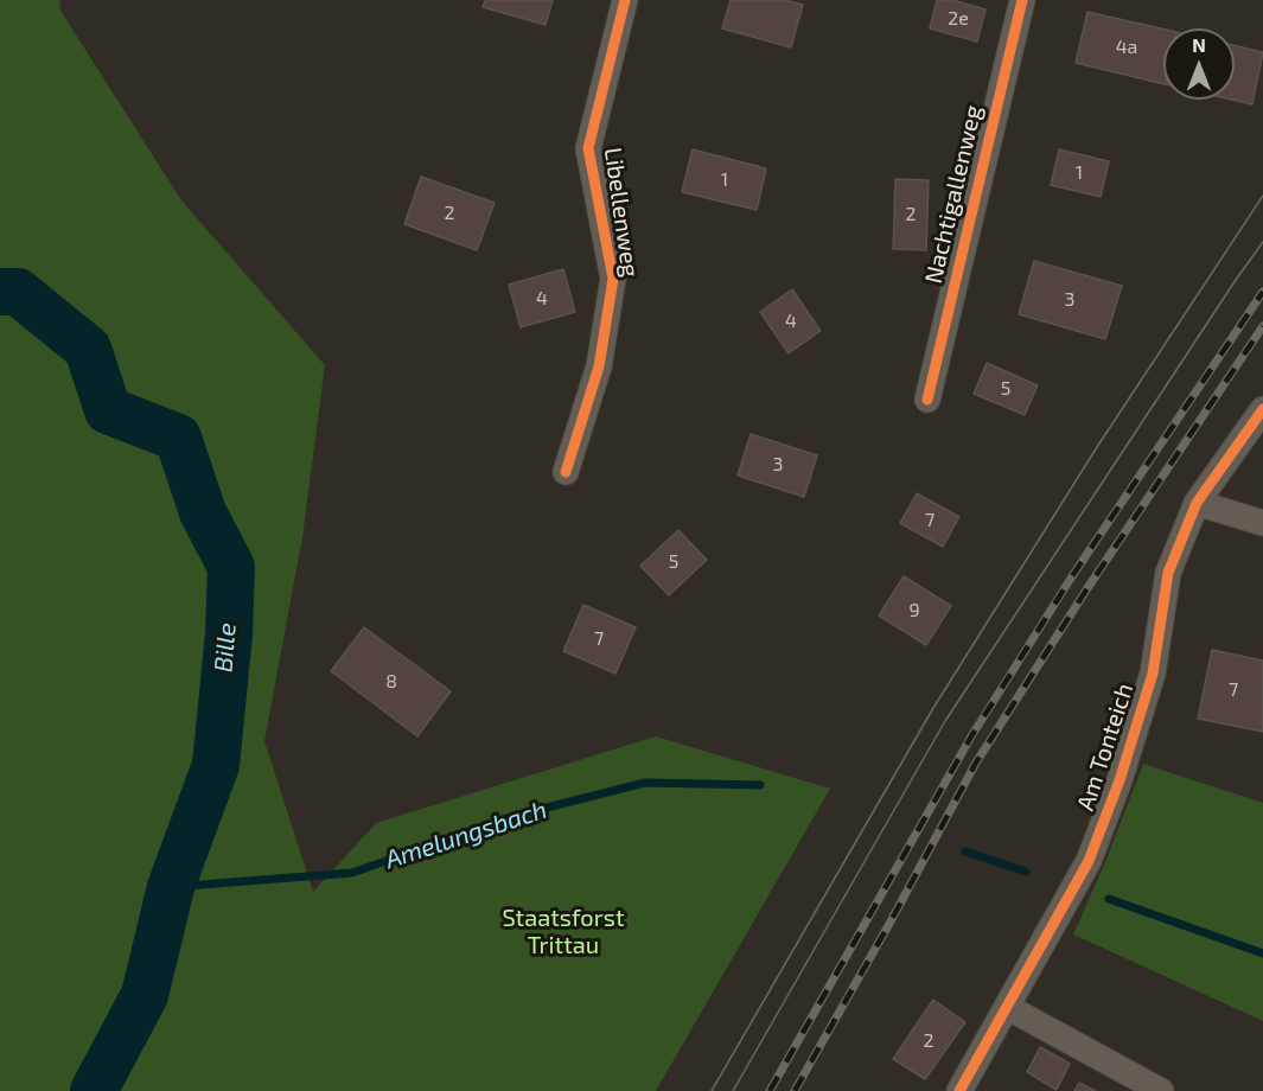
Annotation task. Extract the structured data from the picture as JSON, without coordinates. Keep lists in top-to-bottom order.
{
  "streets": {
    "street": ["Nachtigallenweg", "Libellenweg", "Am Tonteich"]
  },
  "water": ["Bille", "Amelungsbach"],
  "parks": ["Staatsforst Trittau"],
  "house_numbers": [
    "2e",
    "4a",
    "1",
    "1",
    "2",
    "2",
    "4",
    "3",
    "4",
    "5",
    "3",
    "7",
    "5",
    "9",
    "7",
    "8",
    "7",
    "2"
  ],
  "north": "top"
}
